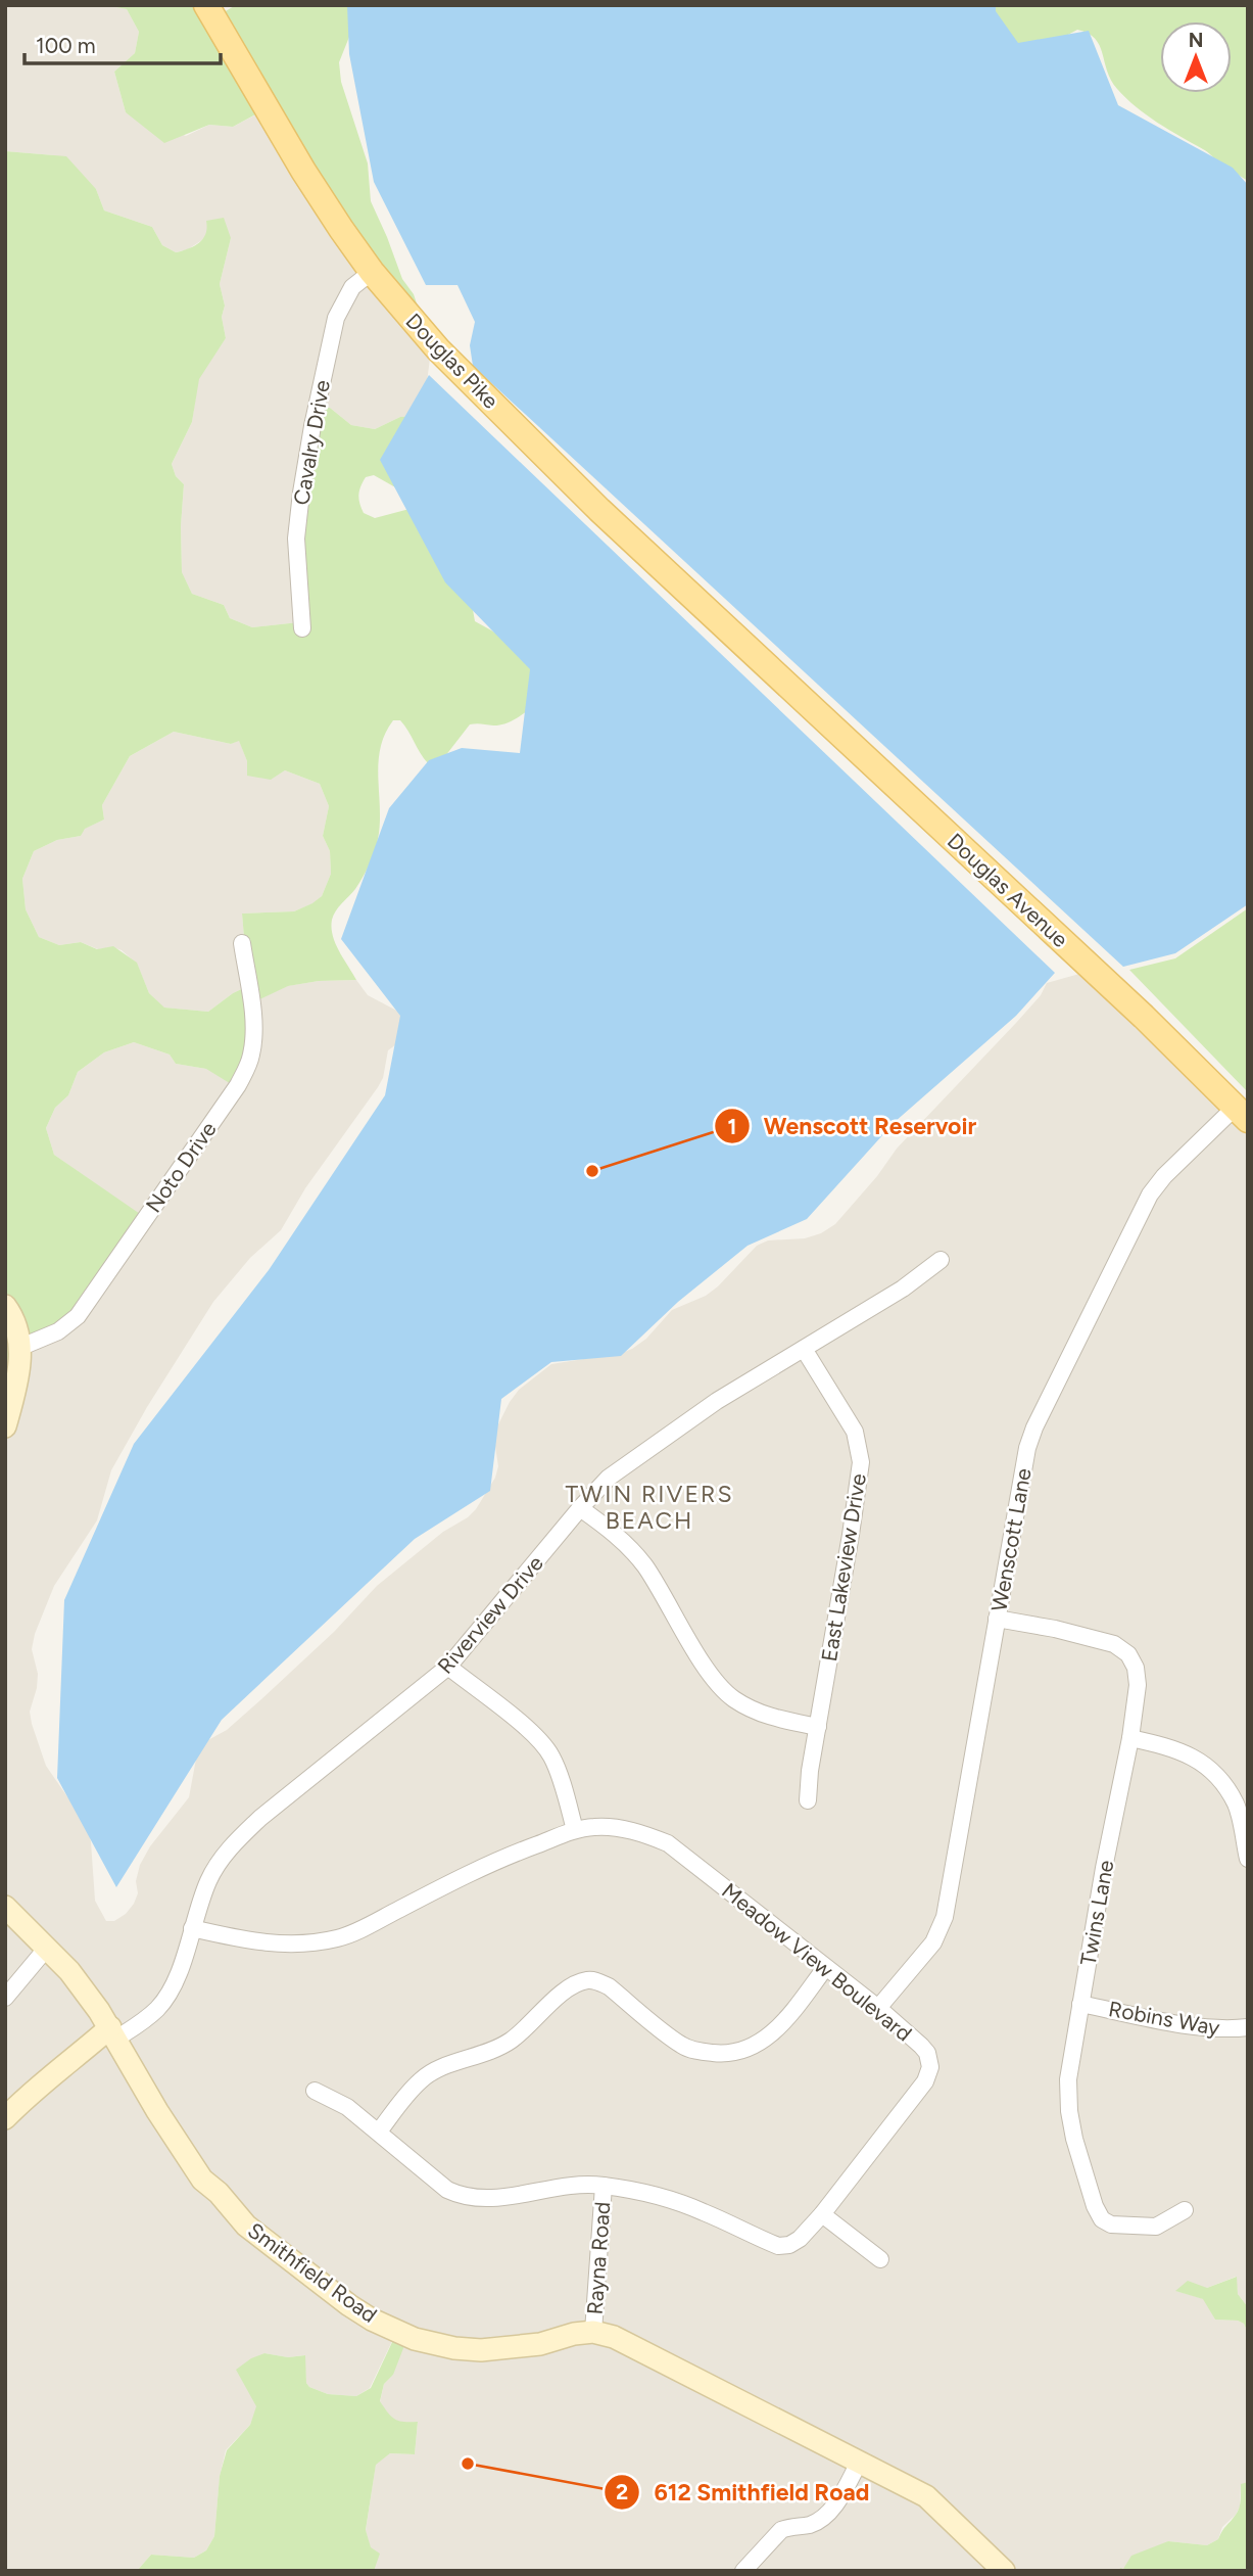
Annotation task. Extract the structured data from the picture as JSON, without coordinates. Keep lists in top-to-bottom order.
{
  "streets": {
    "main road": ["Douglas Pike", "Douglas Avenue"],
    "street": [
      "Cavalry Drive",
      "Noto Drive",
      "Wenscott Lane",
      "East Lakeview Drive",
      "Riverview Drive",
      "Twins Lane",
      "Meadow View Boulevard",
      "Robins Way",
      "Rayna Road",
      "Smithfield Road"
    ]
  },
  "crossings": [
    ["Douglas Pike", "Cavalry Drive"],
    ["Douglas Pike", "Douglas Avenue"],
    ["Douglas Avenue", "Wenscott Lane"],
    ["Wenscott Lane", "Twins Lane"],
    ["Wenscott Lane", "Meadow View Boulevard"],
    ["East Lakeview Drive", "Riverview Drive"],
    ["Riverview Drive", "Meadow View Boulevard"],
    ["Riverview Drive", "Smithfield Road"],
    ["Twins Lane", "Robins Way"],
    ["Meadow View Boulevard", "Rayna Road"],
    ["Rayna Road", "Smithfield Road"]
  ],
  "districts": ["TWIN RIVERS BEACH"],
  "places": ["Wenscott Reservoir", "612 Smithfield Road"],
  "scale_bar": "100 m",
  "north": "top"
}
